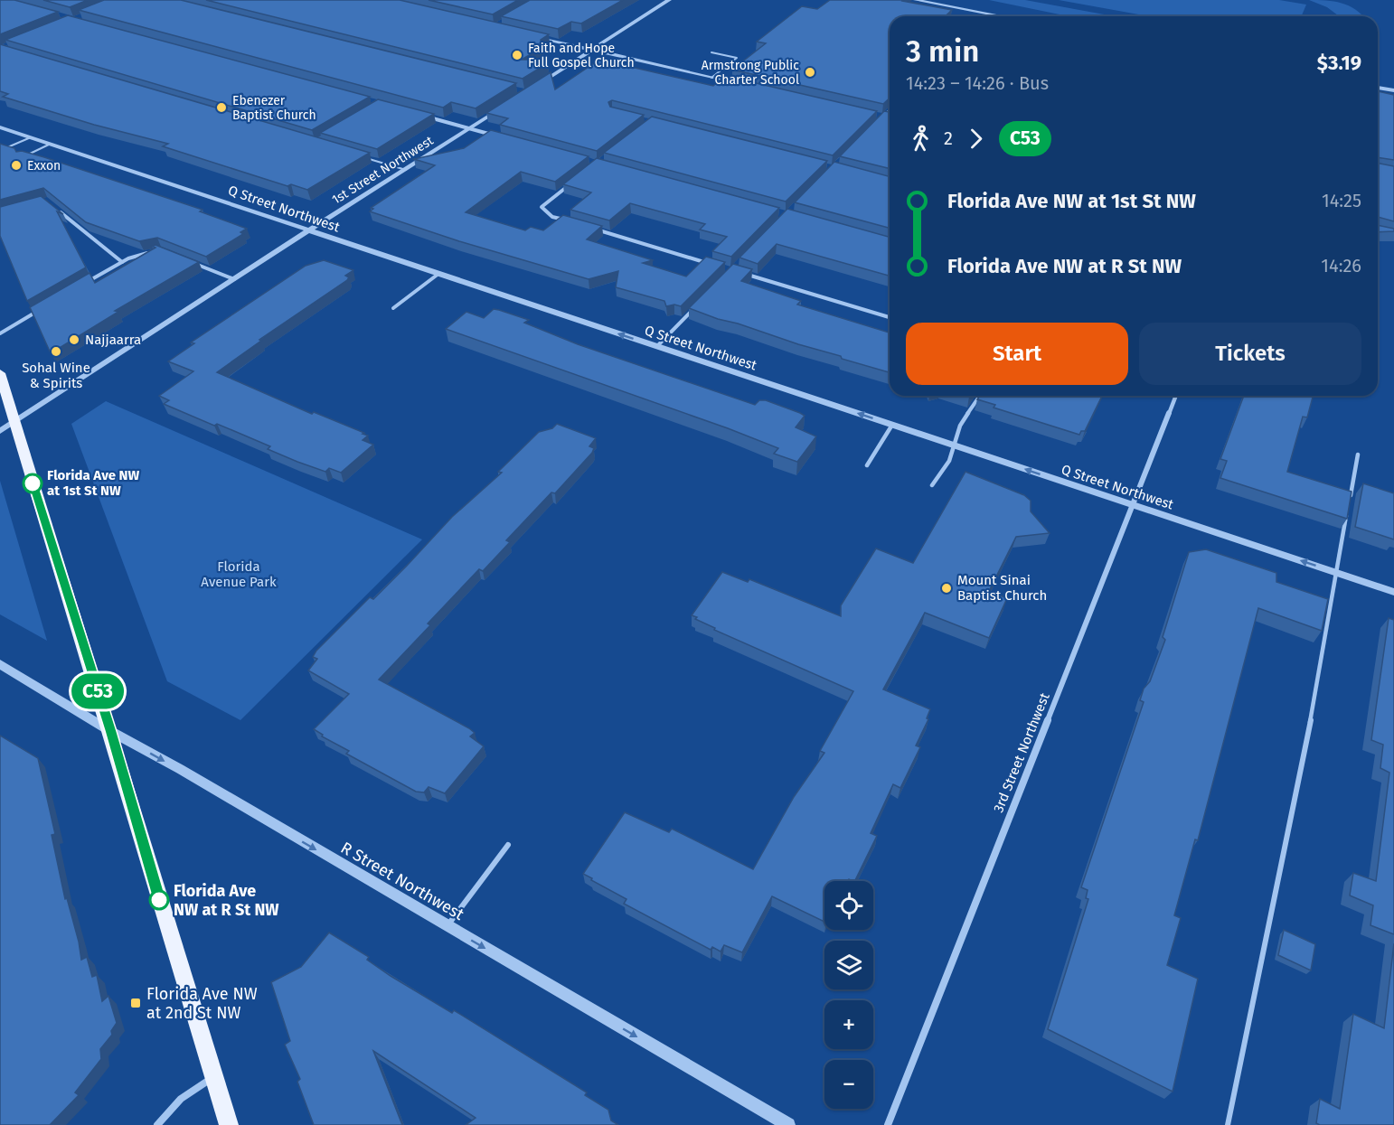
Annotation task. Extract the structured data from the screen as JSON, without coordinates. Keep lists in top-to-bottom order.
{
  "streets": {
    "street": [
      "1st Street Northwest",
      "Q Street Northwest",
      "3rd Street Northwest",
      "R Street Northwest"
    ]
  },
  "crossings": [
    ["1st Street Northwest", "Q Street Northwest"],
    ["Q Street Northwest", "3rd Street Northwest"]
  ],
  "one_way": ["Q Street Northwest", "R Street Northwest"],
  "parks": ["Florida Avenue Park"],
  "places": {
    "other": [
      "Faith and Hope Full Gospel Church",
      "Armstrong Public Charter School",
      "Ebenezer Baptist Church",
      "Exxon",
      "Najjaarra",
      "Sohal Wine & Spirits",
      "Florida Ave NW at 1st St NW",
      "Mount Sinai Baptist Church",
      "Florida Ave NW at R St NW"
    ],
    "transit": ["Florida Ave NW at 2nd St NW"]
  },
  "lines": ["bus line C53"],
  "page": {
    "on_map": "C53",
    "heading": ["3 min", "14:23 – 14:26 · Bus", "$3.19"],
    "legs": ["2", "C53"],
    "list": [
      {
        "name": "Florida Ave NW at 1st St NW",
        "value": "14:25"
      },
      {
        "name": "Florida Ave NW at R St NW",
        "value": "14:26"
      }
    ],
    "buttons": ["Start", "Tickets"],
    "map_buttons": ["+", "−"]
  }
}
